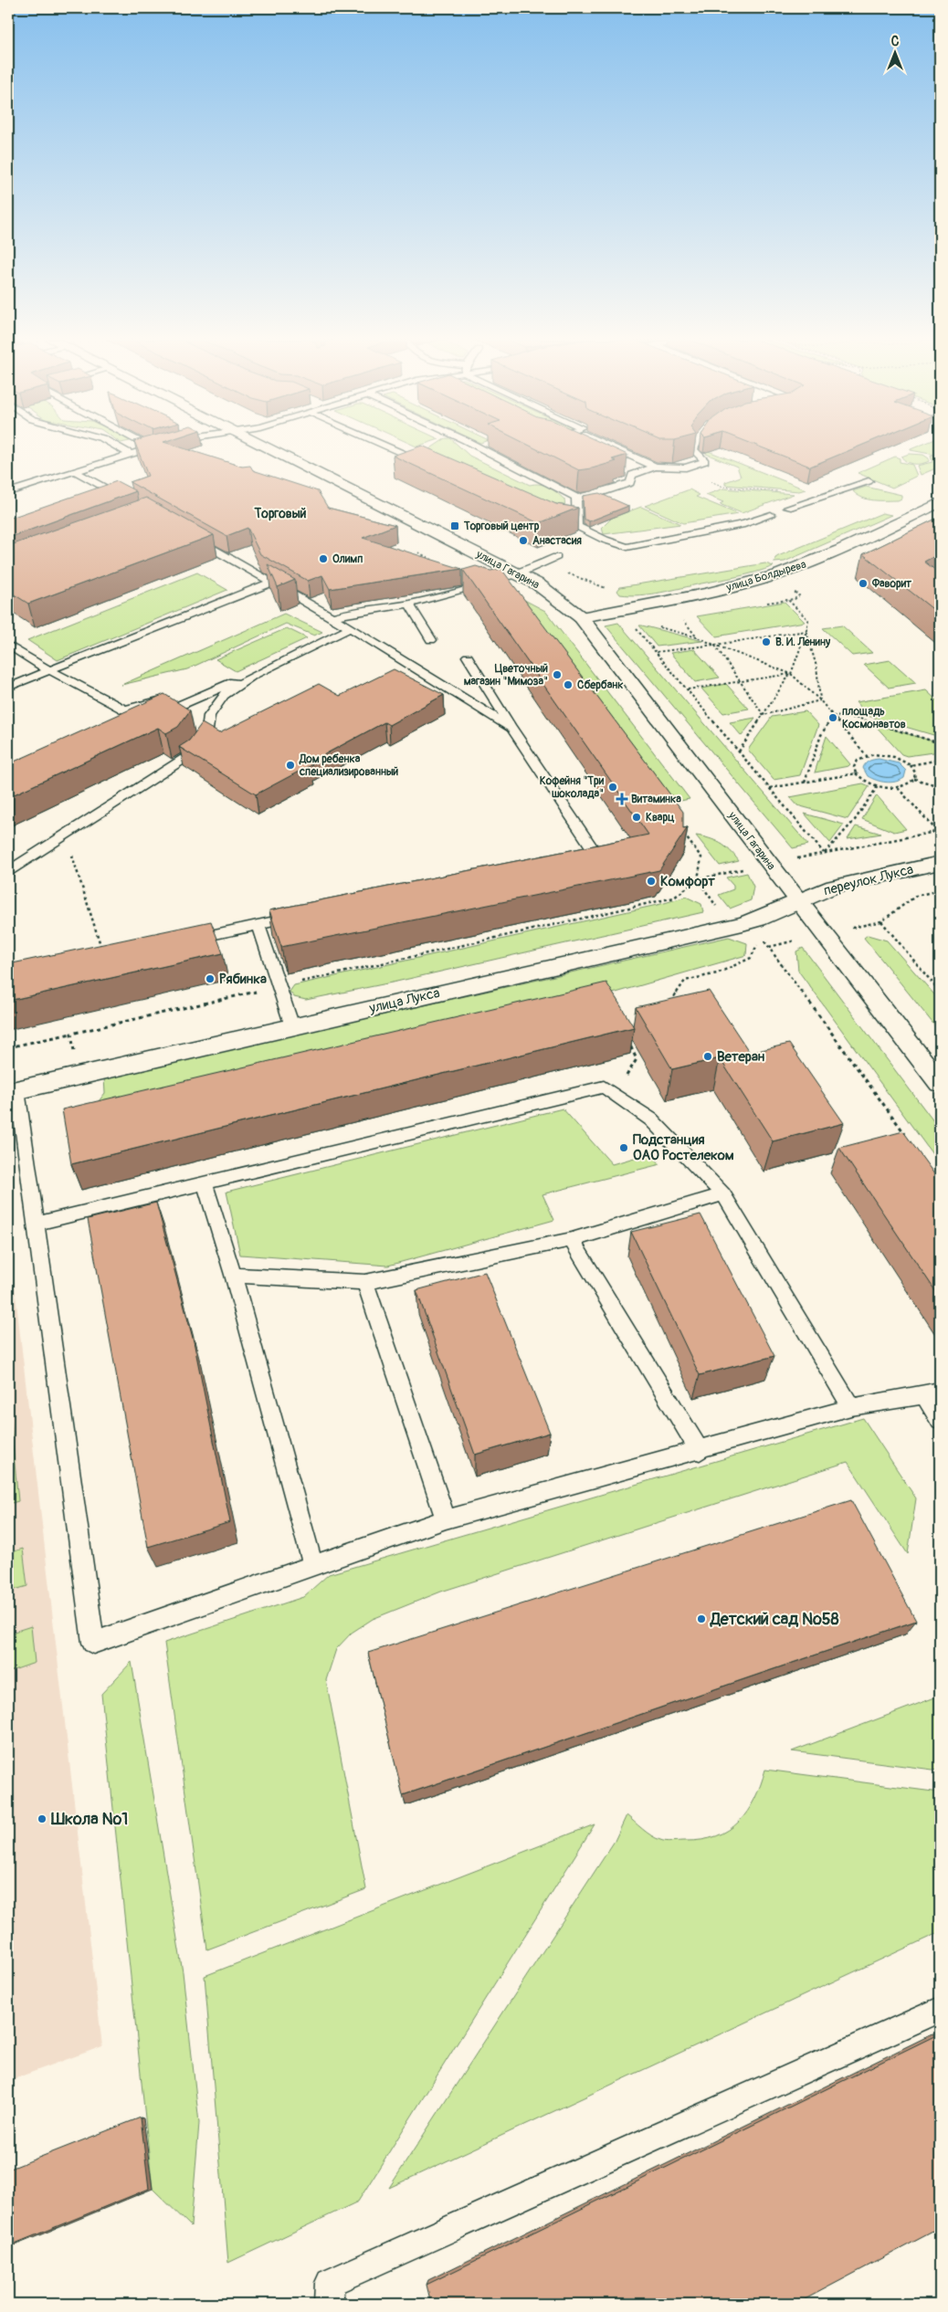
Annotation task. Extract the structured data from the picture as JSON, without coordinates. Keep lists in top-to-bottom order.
{
  "streets": {
    "main road": [
      "улица Гагарина",
      "улица Болдырева",
      "переулок Лукса",
      "улица Лукса"
    ]
  },
  "crossings": [
    ["улица Гагарина", "улица Болдырева"],
    ["улица Гагарина", "переулок Лукса"],
    ["улица Гагарина", "улица Лукса"],
    ["переулок Лукса", "улица Лукса"]
  ],
  "districts": ["Торговый"],
  "places": {
    "transit": ["Торговый центр"],
    "other": [
      "Анастасия",
      "Олимп",
      "Фаворит",
      "В. И. Ленину",
      "Цветочный магазин \"Мимоза\"",
      "Сбербанк",
      "площадь Космонавтов",
      "Дом ребенка специализированный",
      "Кофейня \"Три шоколада\"",
      "Кварц",
      "Комфорт",
      "Рябинка",
      "Ветеран",
      "Подстанция ОАО Ростелеком",
      "Детский сад №58",
      "Школа №1"
    ],
    "health": ["Витаминка"]
  },
  "north": "top"
}
